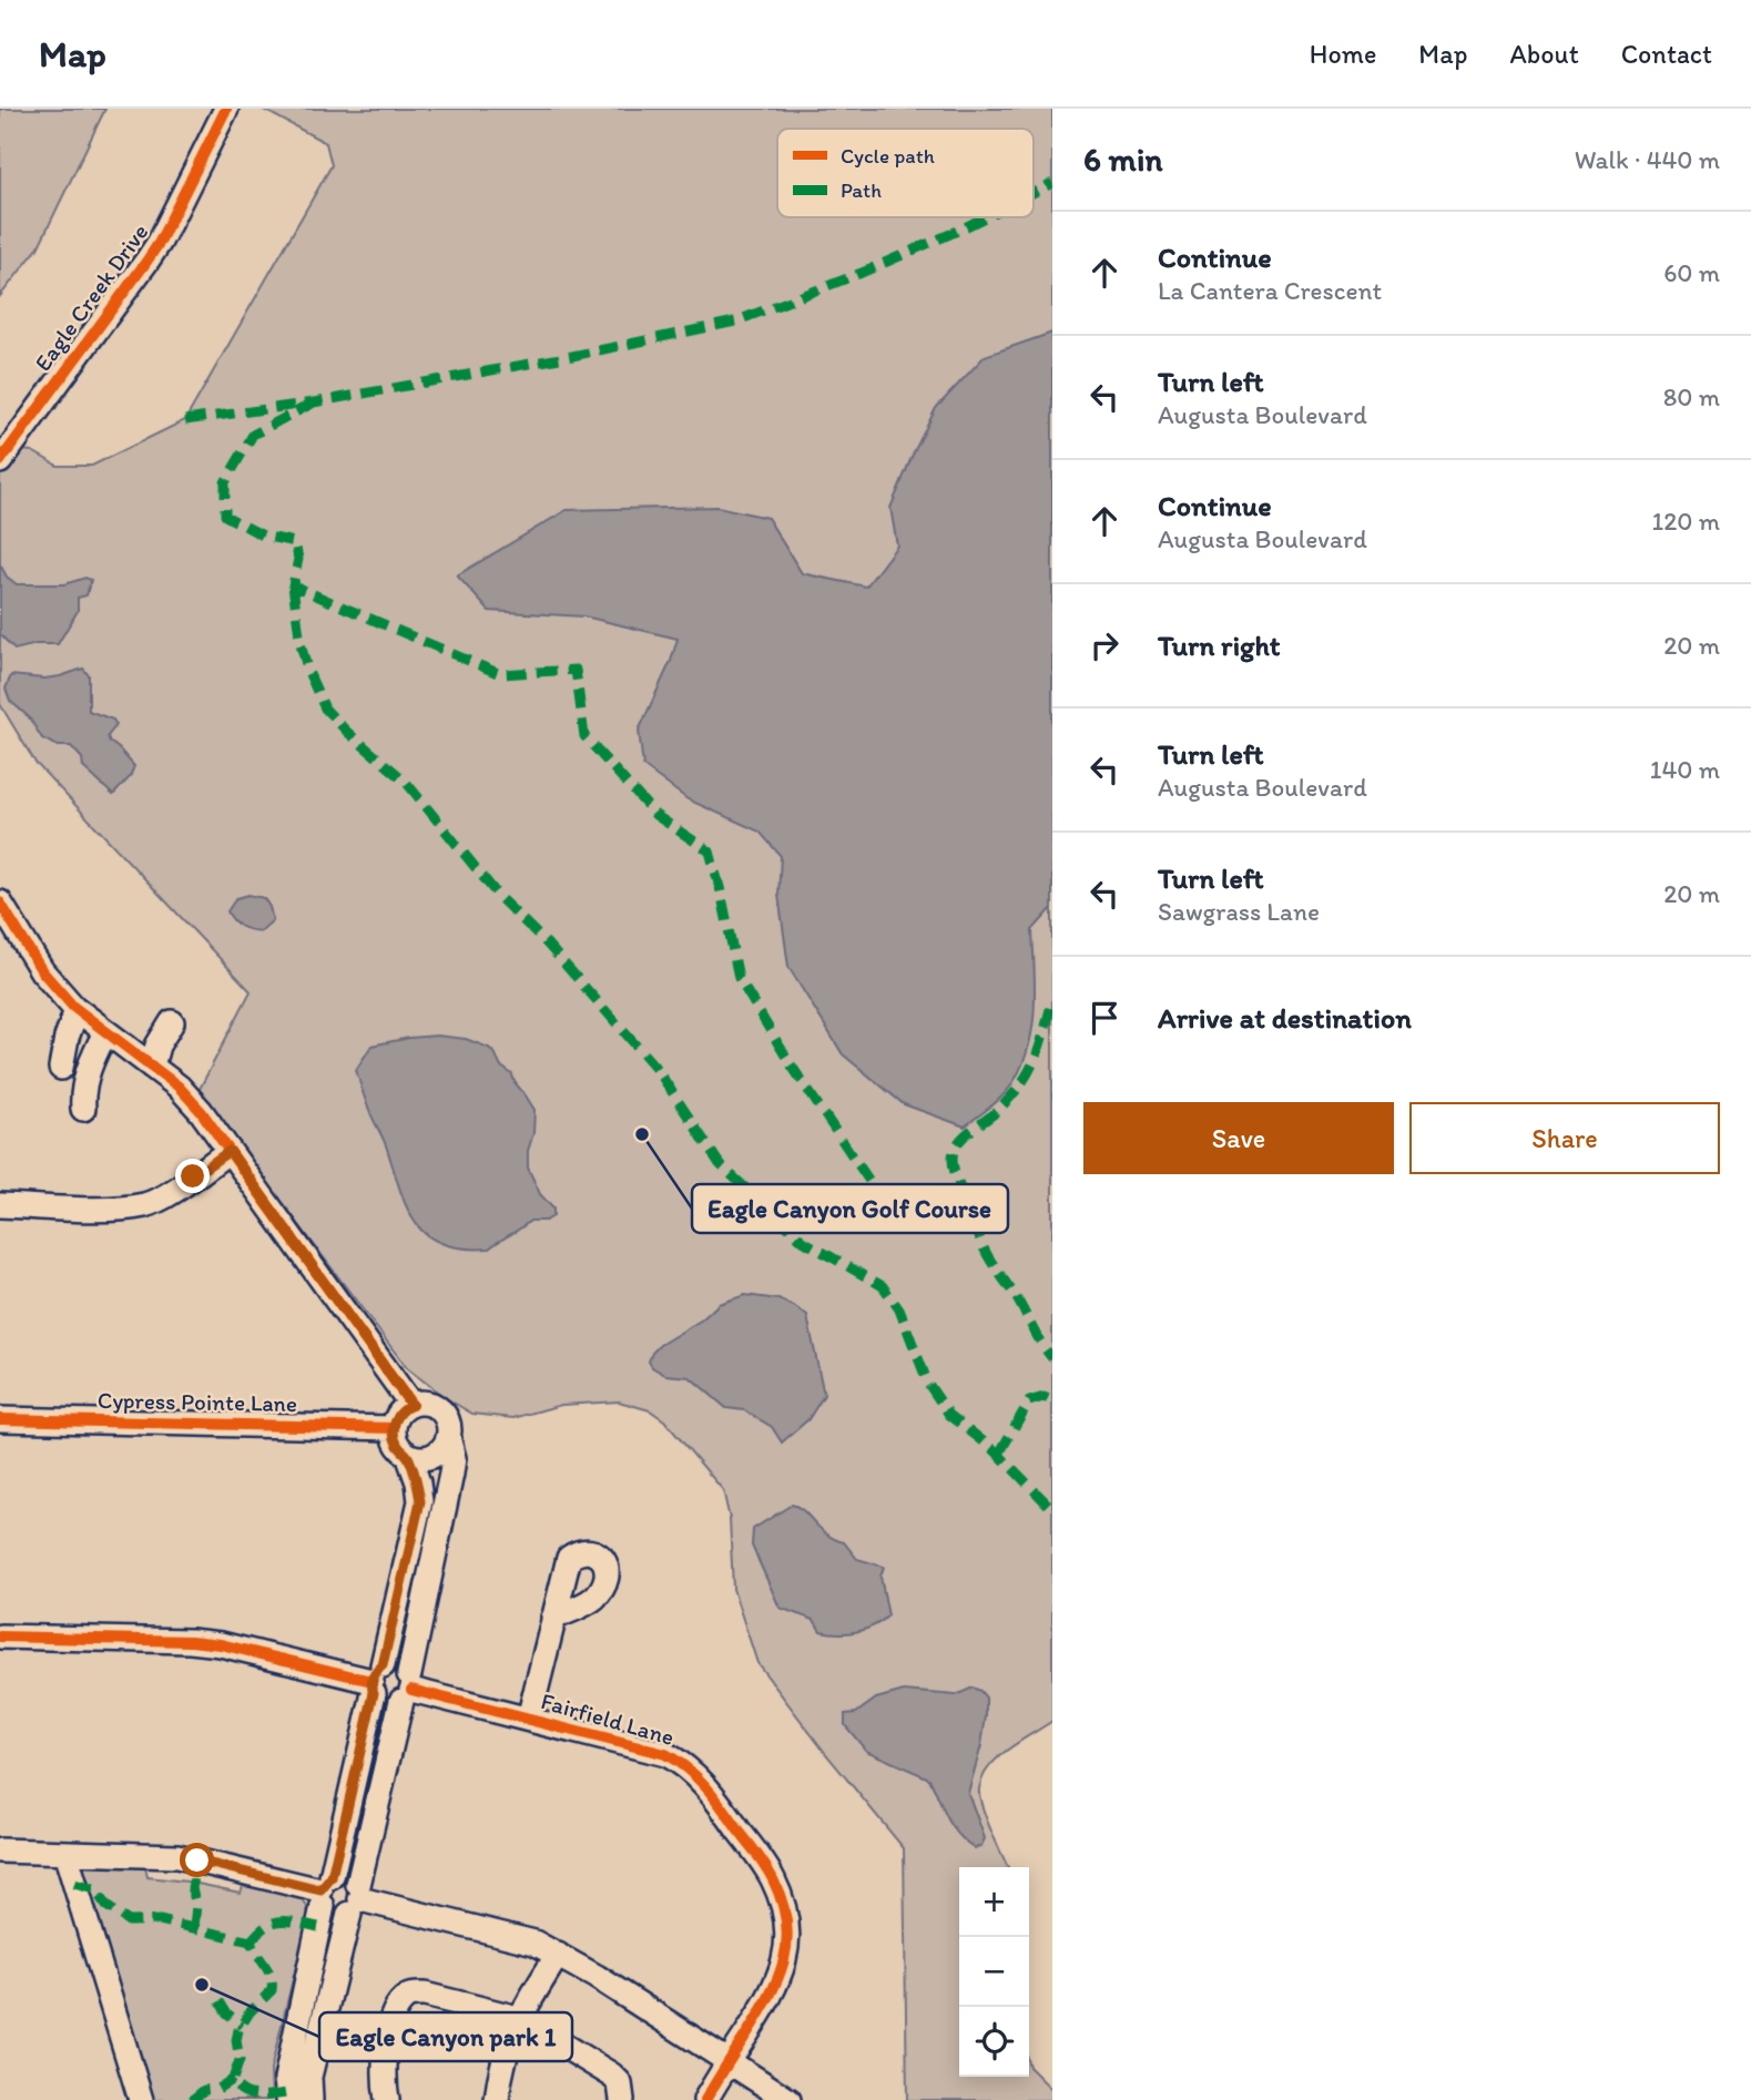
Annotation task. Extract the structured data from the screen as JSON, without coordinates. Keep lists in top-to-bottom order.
{
  "streets": {
    "street": ["Eagle Creek Drive", "Cypress Pointe Lane", "Fairfield Lane"]
  },
  "places": ["Eagle Canyon Golf Course", "Eagle Canyon park 1"],
  "legend": ["Cycle path", "Path"],
  "page": {
    "header": "Map",
    "nav": [
      "Home",
      "Map",
      "About",
      "Contact"
    ],
    "heading": ["6 min", "Walk · 440 m"],
    "list": [
      ["Continue", "La Cantera Crescent", "60 m"],
      ["Turn left", "Augusta Boulevard", "80 m"],
      ["Continue", "Augusta Boulevard", "120 m"],
      ["Turn right", "20 m"],
      ["Turn left", "Augusta Boulevard", "140 m"],
      ["Turn left", "Sawgrass Lane", "20 m"],
      "Arrive at destination"
    ],
    "buttons": ["Save", "Share"],
    "map_buttons": ["+", "−"]
  }
}
